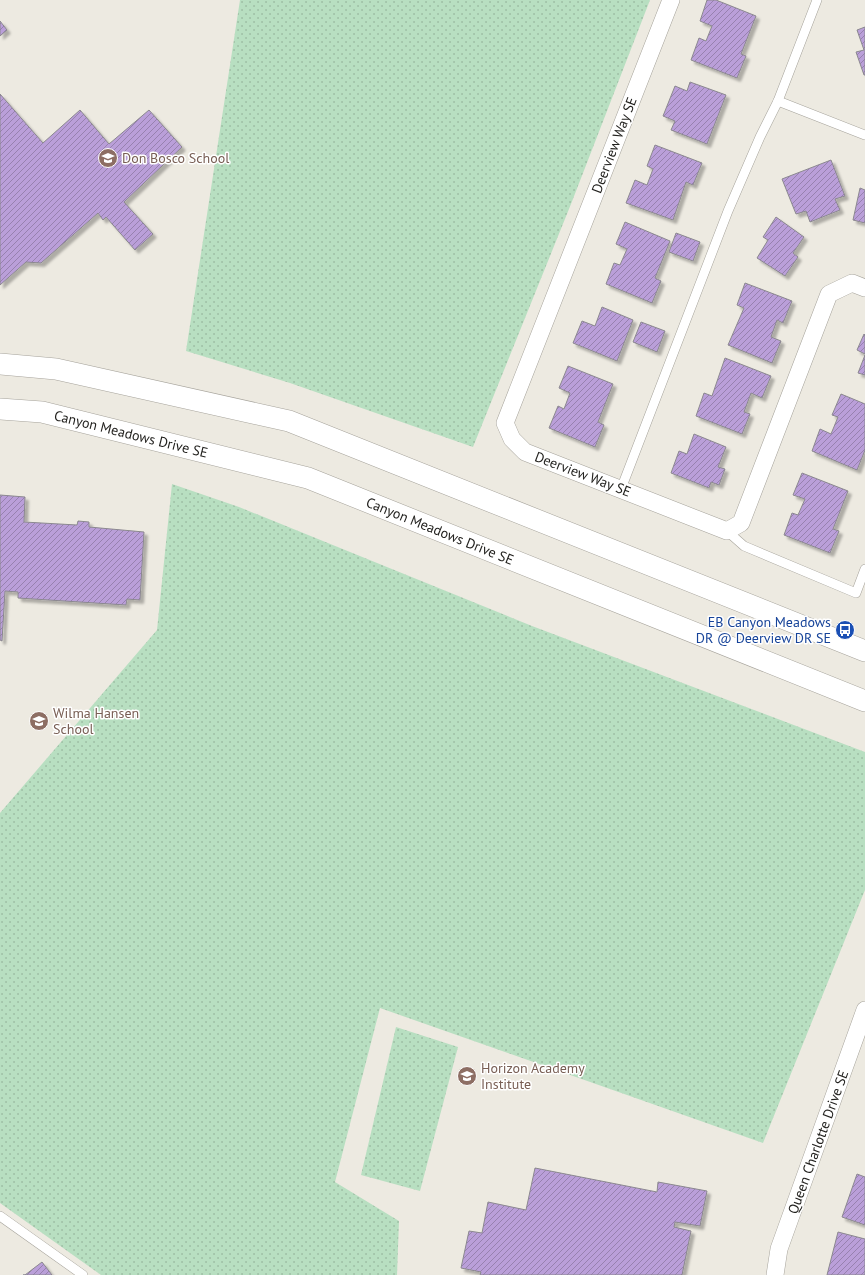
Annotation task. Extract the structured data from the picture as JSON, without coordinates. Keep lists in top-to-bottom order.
{
  "streets": {
    "street": ["Deerview Way SE", "Canyon Meadows Drive SE", "Queen Charlotte Drive SE"]
  },
  "places": {
    "school or university": ["Don Bosco School", "Wilma Hansen School", "Horizon Academy Institute"],
    "bus stop": ["EB Canyon Meadows DR @ Deerview DR SE"]
  }
}
